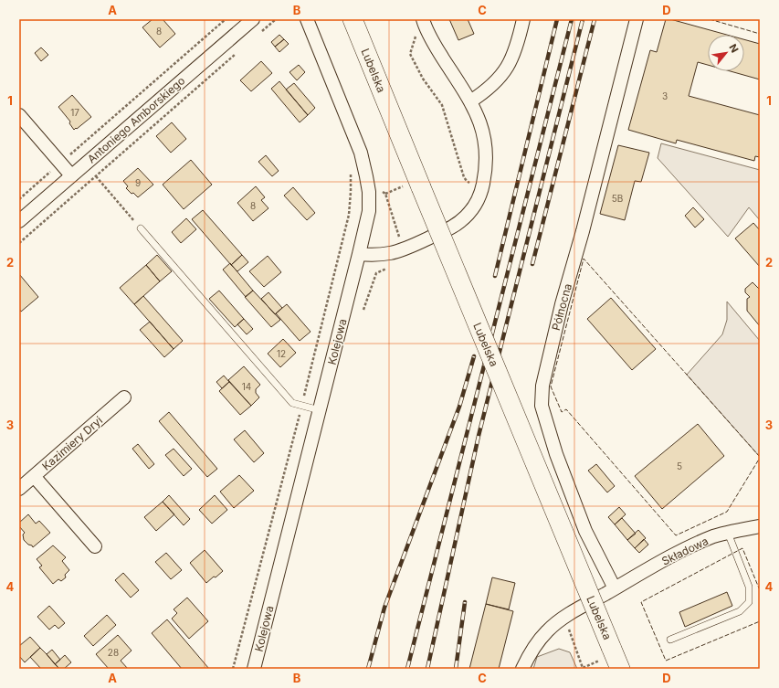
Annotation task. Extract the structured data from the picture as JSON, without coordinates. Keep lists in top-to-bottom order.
{
  "streets": {
    "main road": ["Lubelska"],
    "street": [
      "Antoniego Amborskiego",
      "Północna",
      "Kolejowa",
      "Kazimiery Dryi",
      "Składowa"
    ]
  },
  "crossings": [
    ["Północna", "Składowa"]
  ],
  "house_numbers": [
    "8",
    "3",
    "17",
    "9",
    "5B",
    "8",
    "12",
    "14",
    "5",
    "28"
  ],
  "north": "top right",
  "grid": {
    "columns": [
      "A",
      "B",
      "C",
      "D"
    ],
    "rows": [
      "1",
      "2",
      "3",
      "4"
    ]
  }
}
